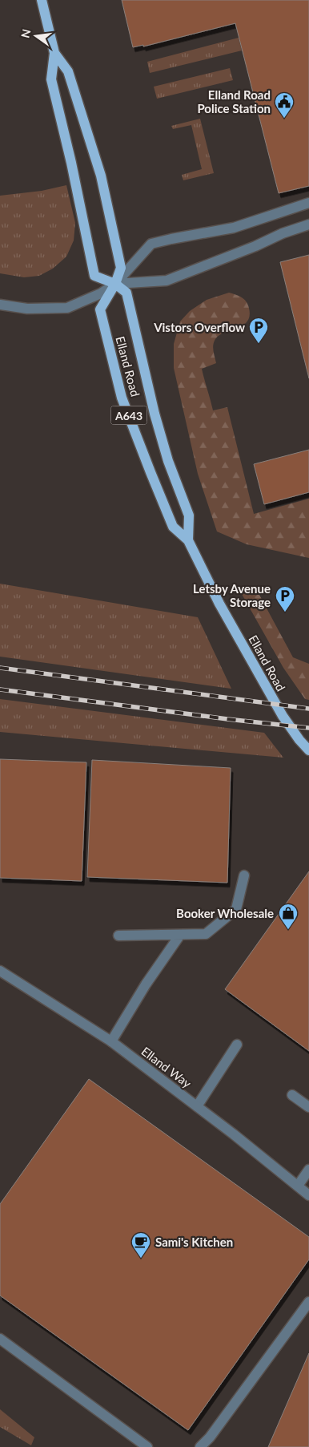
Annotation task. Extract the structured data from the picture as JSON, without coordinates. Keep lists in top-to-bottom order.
{
  "streets": {
    "main road": ["Elland Road", "A643"],
    "street": ["Elland Way"]
  },
  "places": {
    "public building": ["Elland Road Police Station"],
    "parking": ["Vistors Overflow", "Letsby Avenue Storage"],
    "shop": ["Booker Wholesale"],
    "cafe": ["Sami's Kitchen"]
  },
  "north": "left"
}
